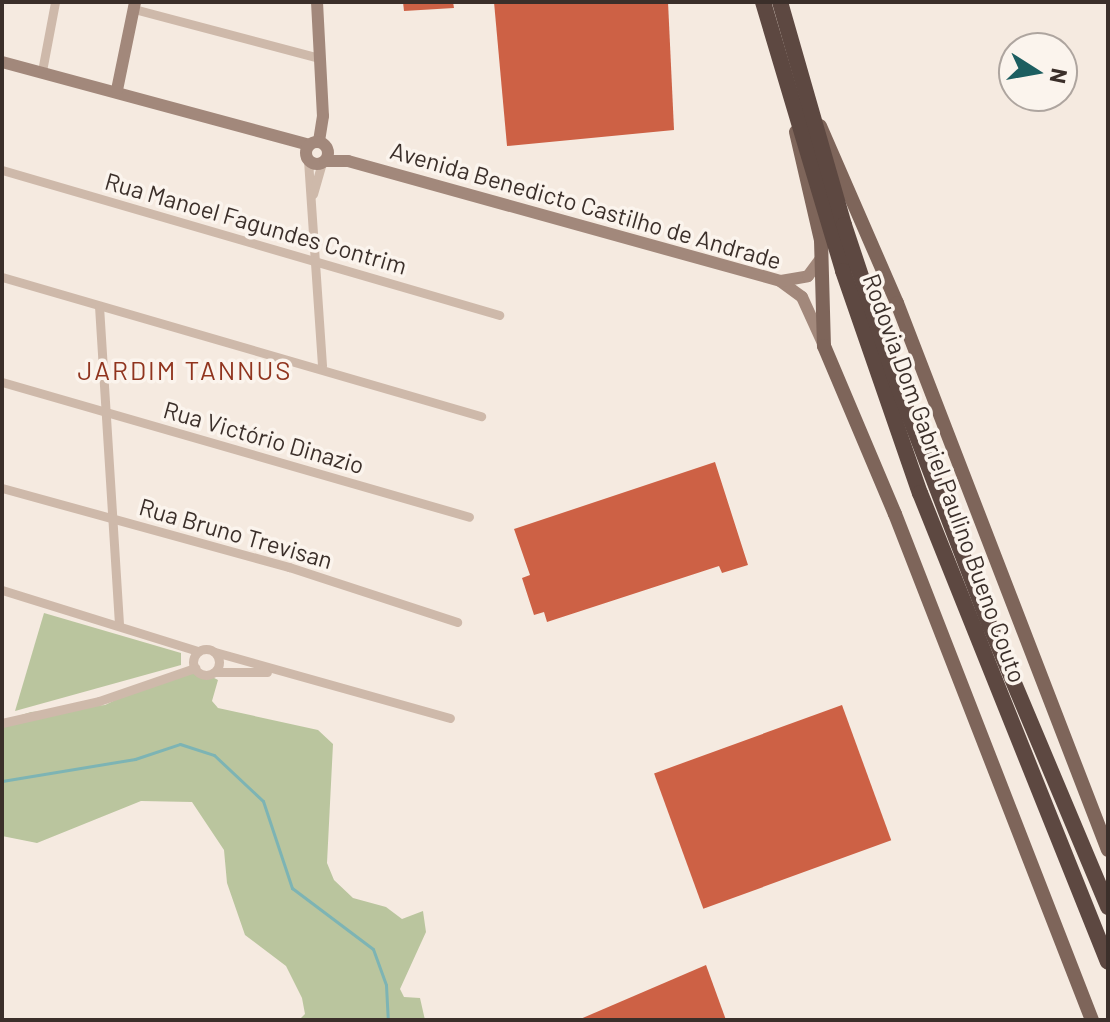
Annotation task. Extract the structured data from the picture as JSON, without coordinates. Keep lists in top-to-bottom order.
{
  "streets": {
    "highway": ["Rodovia Dom Gabriel Paulino Bueno Couto"],
    "main road": ["Avenida Benedicto Castilho de Andrade"],
    "street": ["Rua Manoel Fagundes Contrim", "Rua Victório Dinazio", "Rua Bruno Trevisan"]
  },
  "districts": ["JARDIM TANNUS"],
  "north": "right"
}
